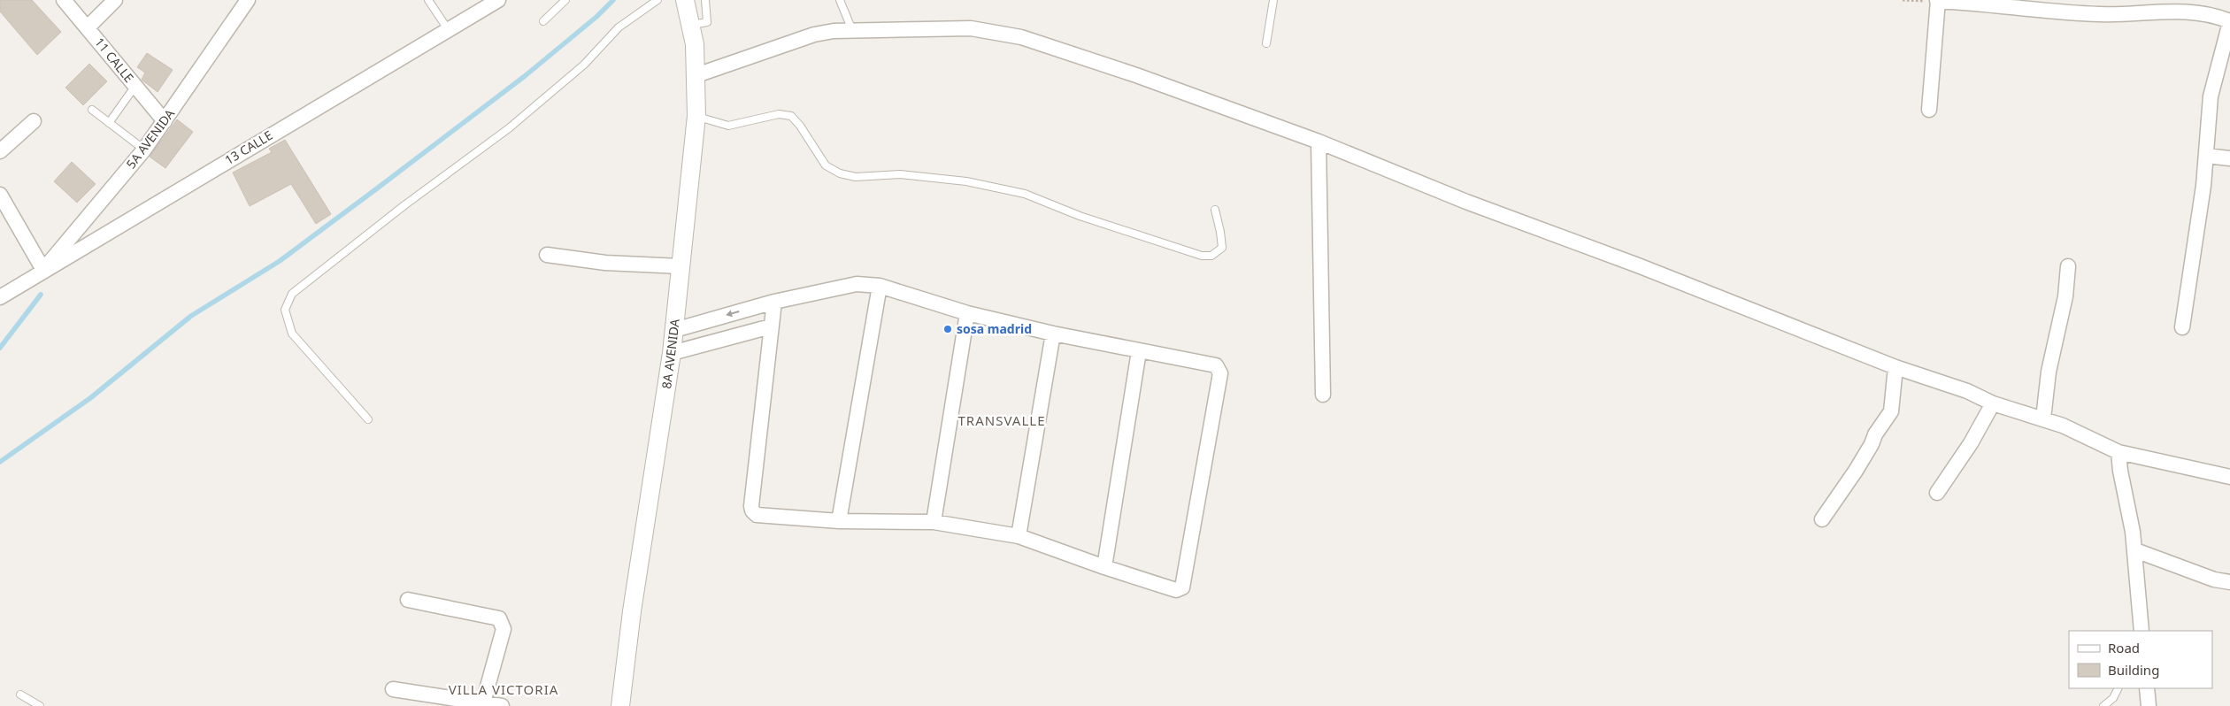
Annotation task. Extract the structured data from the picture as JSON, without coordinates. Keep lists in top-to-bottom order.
{
  "streets": {
    "street": [
      "11 CALLE",
      "5A AVENIDA",
      "13 CALLE",
      "8A AVENIDA"
    ]
  },
  "crossings": [
    ["11 CALLE", "5A AVENIDA"],
    ["5A AVENIDA", "13 CALLE"]
  ],
  "districts": ["TRANSVALLE", "VILLA VICTORIA"],
  "places": ["sosa madrid"],
  "legend": ["Road", "Building"]
}
